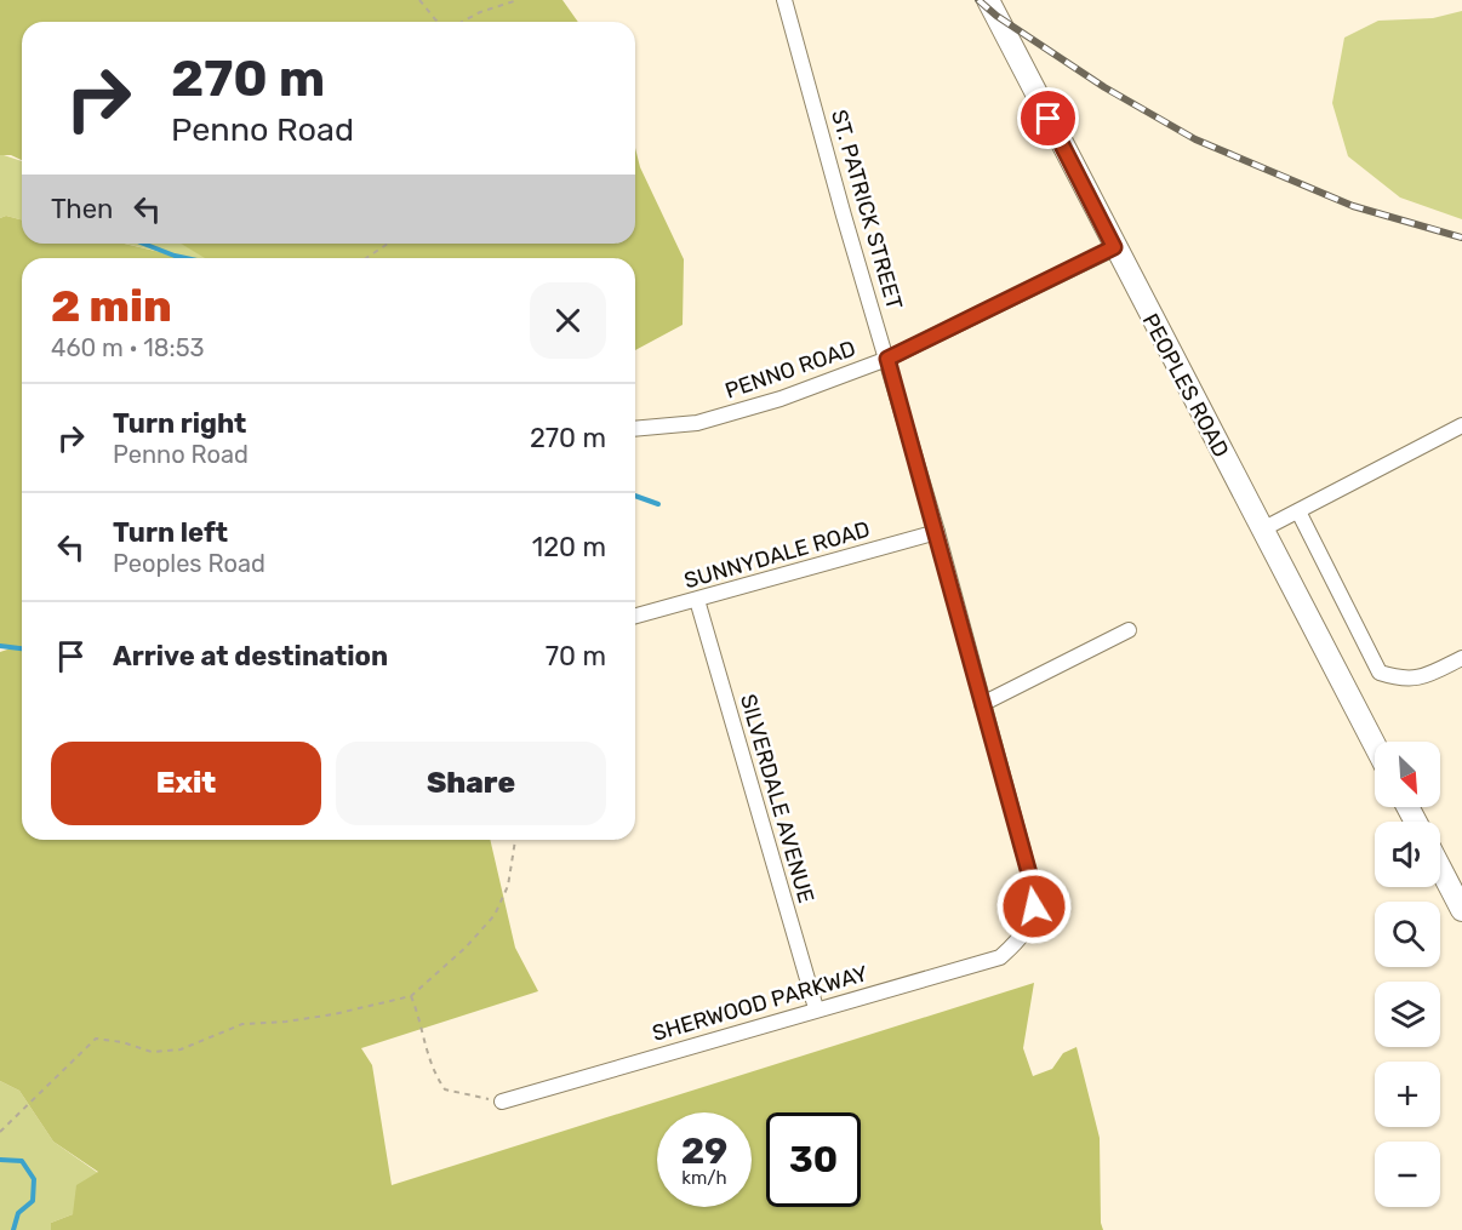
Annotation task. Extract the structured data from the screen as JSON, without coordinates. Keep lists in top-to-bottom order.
{
  "streets": {
    "main road": ["PEOPLES ROAD"],
    "street": [
      "ST. PATRICK STREET",
      "PENNO ROAD",
      "SUNNYDALE ROAD",
      "SILVERDALE AVENUE",
      "SHERWOOD PARKWAY"
    ]
  },
  "crossings": [
    ["ST. PATRICK STREET", "PENNO ROAD"],
    ["ST. PATRICK STREET", "SUNNYDALE ROAD"],
    ["ST. PATRICK STREET", "SHERWOOD PARKWAY"],
    ["PENNO ROAD", "PEOPLES ROAD"],
    ["SUNNYDALE ROAD", "SILVERDALE AVENUE"],
    ["SILVERDALE AVENUE", "SHERWOOD PARKWAY"]
  ],
  "north": "bottom right",
  "page": {
    "turn": ["270 m", "Penno Road"],
    "then": "Then",
    "heading": ["2 min", "460 m · 18:53"],
    "list": [
      {
        "name": "Turn right",
        "note": "Penno Road",
        "value": "270 m"
      },
      {
        "name": "Turn left",
        "note": "Peoples Road",
        "value": "120 m"
      },
      {
        "name": "Arrive at destination",
        "value": "70 m"
      }
    ],
    "buttons": ["Exit", "Share"],
    "map_buttons": ["+", "−"],
    "speed": "29 km/h",
    "limit": "30"
  }
}
